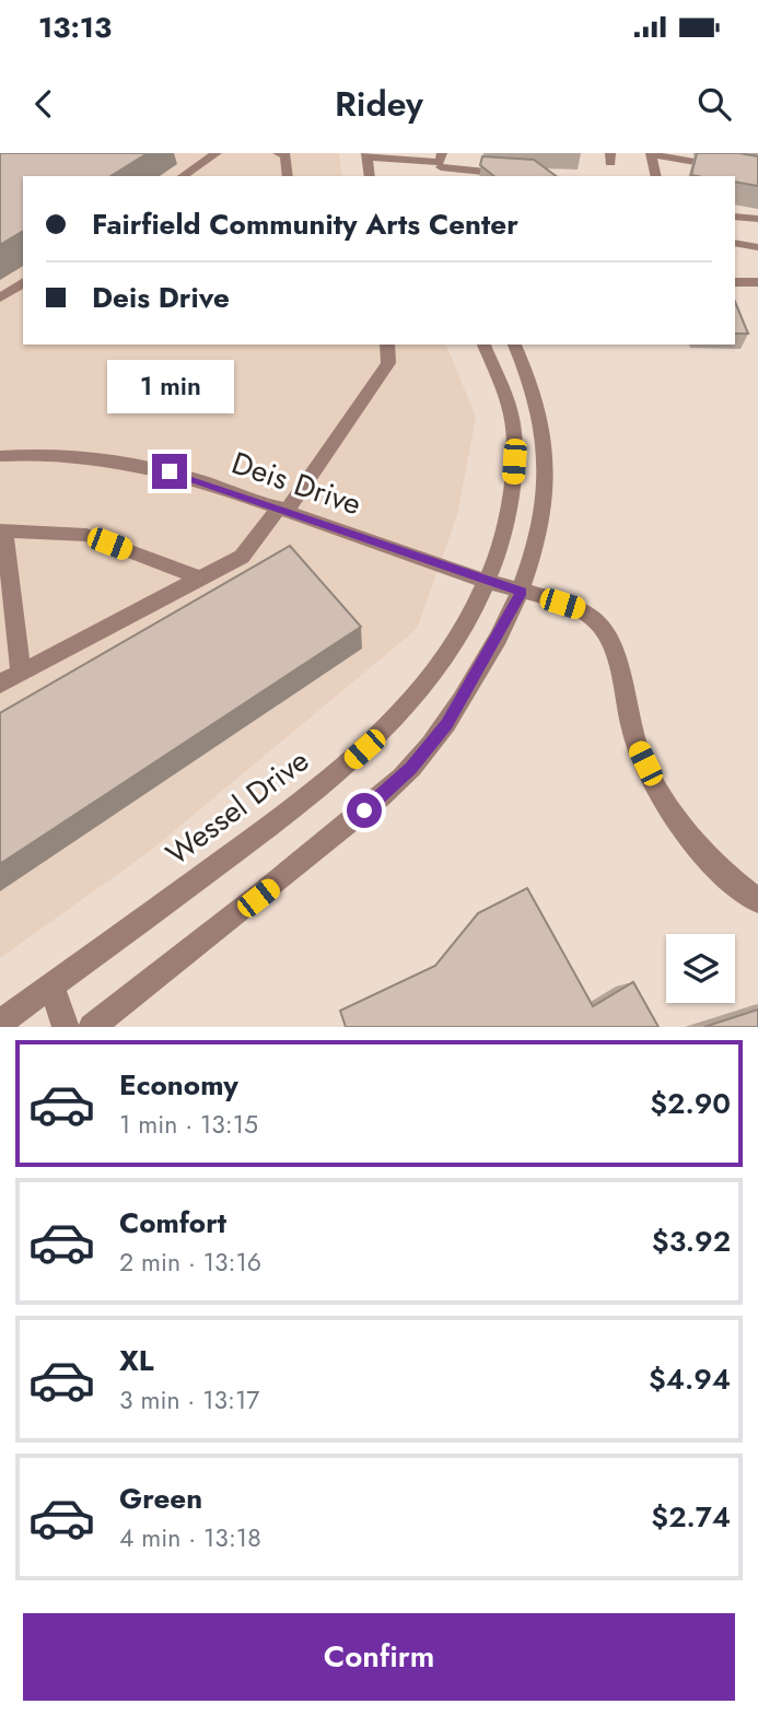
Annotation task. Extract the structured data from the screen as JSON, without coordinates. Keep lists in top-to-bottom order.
{
  "streets": {
    "street": ["Deis Drive", "Wessel Drive"]
  },
  "crossings": [
    ["Deis Drive", "Wessel Drive"]
  ],
  "page": {
    "status": "13:13",
    "header": "Ridey",
    "banner": ["Fairfield Community Arts Center", "Deis Drive"],
    "bubble": "1 min",
    "list": [
      {
        "name": "Economy",
        "note": "1 min · 13:15",
        "value": "$2.90"
      },
      {
        "name": "Comfort",
        "note": "2 min · 13:16",
        "value": "$3.92"
      },
      {
        "name": "XL",
        "note": "3 min · 13:17",
        "value": "$4.94"
      },
      {
        "name": "Green",
        "note": "4 min · 13:18",
        "value": "$2.74"
      }
    ],
    "buttons": "Confirm"
  }
}
